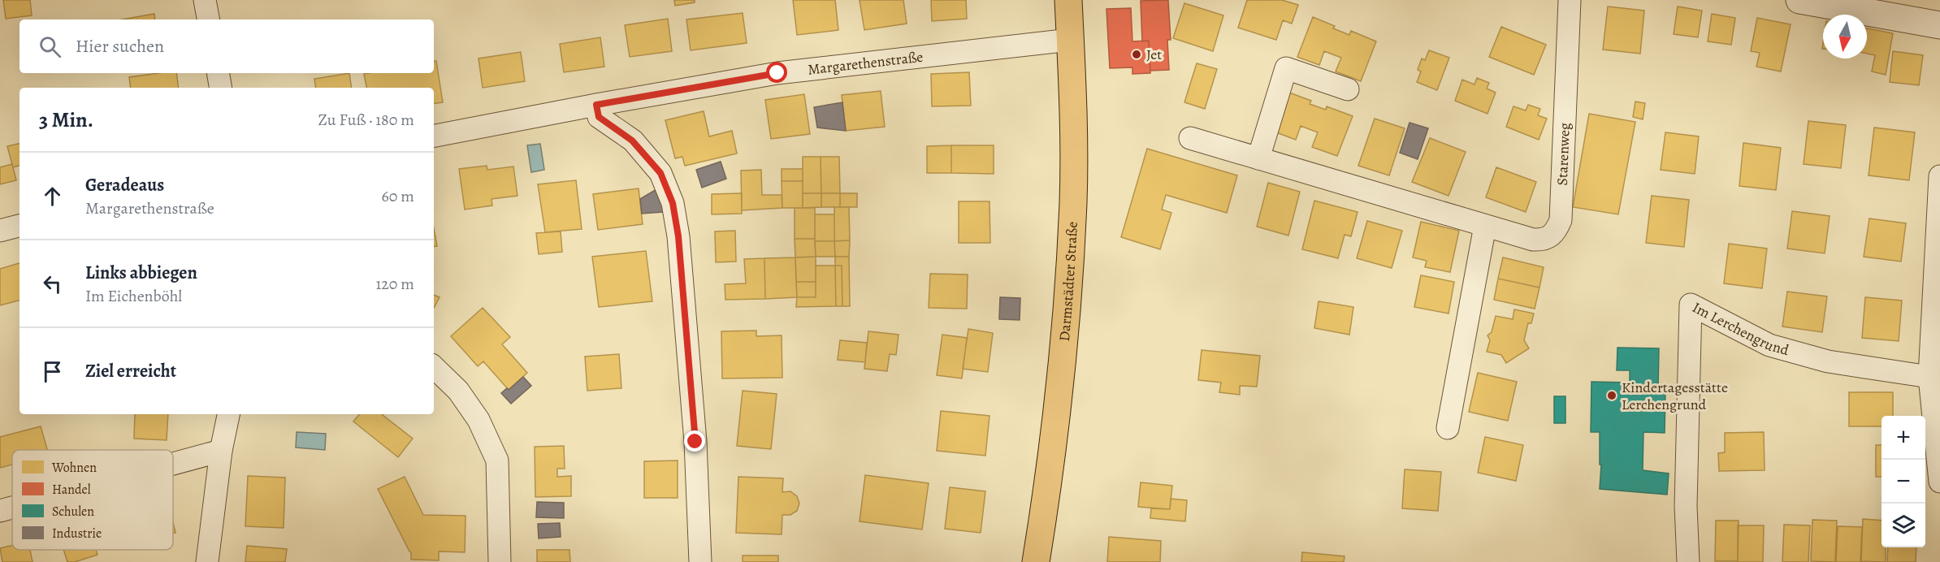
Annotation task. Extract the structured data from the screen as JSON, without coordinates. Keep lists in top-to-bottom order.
{
  "streets": {
    "main road": ["Darmstädter Straße"],
    "street": ["Margarethenstraße", "Starenweg", "Im Lerchengrund"]
  },
  "crossings": [
    ["Margarethenstraße", "Darmstädter Straße"]
  ],
  "places": ["Jet", "Kindertagesstätte Lerchengrund"],
  "legend": [
    "Wohnen",
    "Handel",
    "Schulen",
    "Industrie"
  ],
  "north": "bottom",
  "page": {
    "search": "Hier suchen",
    "heading": ["3 Min.", "Zu Fuß · 180 m"],
    "list": [
      ["Geradeaus", "Margarethenstraße", "60 m"],
      ["Links abbiegen", "Im Eichenböhl", "120 m"],
      "Ziel erreicht"
    ],
    "map_buttons": ["+", "−"]
  }
}
